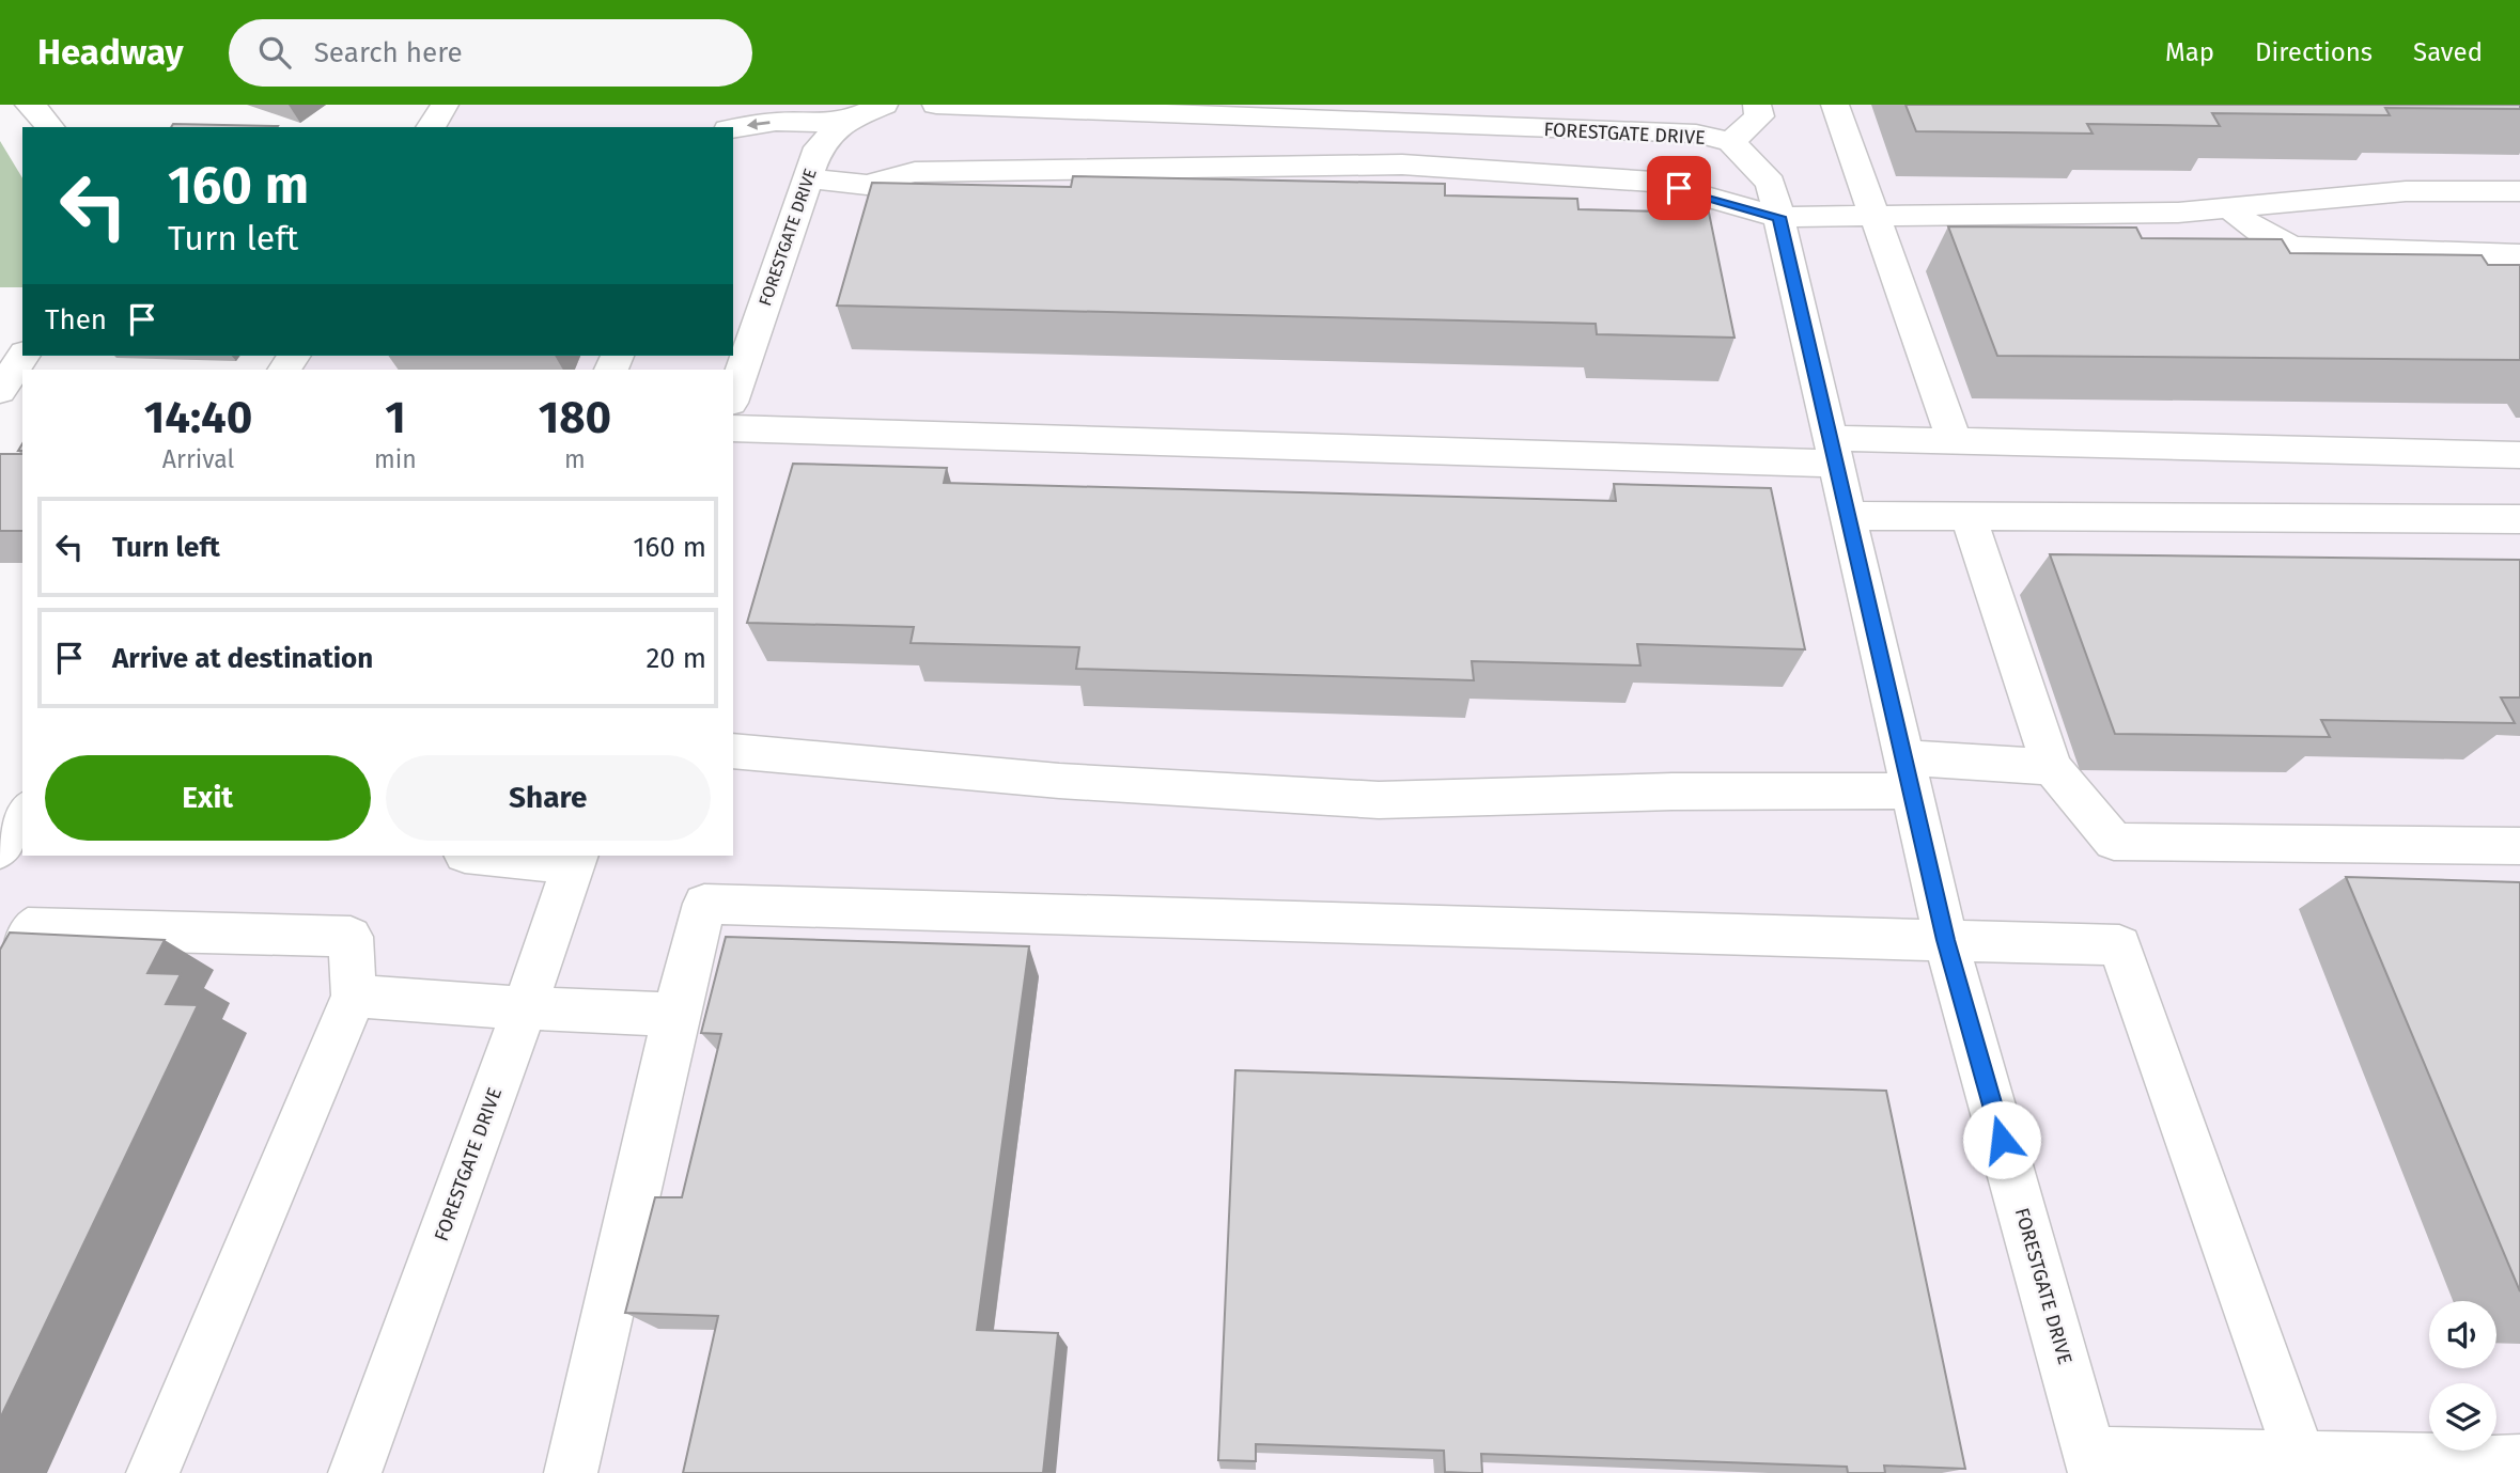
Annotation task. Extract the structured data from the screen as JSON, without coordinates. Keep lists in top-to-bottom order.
{
  "streets": {
    "street": ["FORESTGATE DRIVE"]
  },
  "page": {
    "header": "Headway",
    "search": "Search here",
    "nav": ["Map", "Directions", "Saved"],
    "turn": ["160 m", "Turn left"],
    "then": "Then",
    "eta": [
      "14:40",
      "Arrival",
      "1",
      "min",
      "180",
      "m"
    ],
    "list": [
      {
        "name": "Turn left",
        "value": "160 m"
      },
      {
        "name": "Arrive at destination",
        "value": "20 m"
      }
    ],
    "buttons": ["Exit", "Share"]
  }
}
